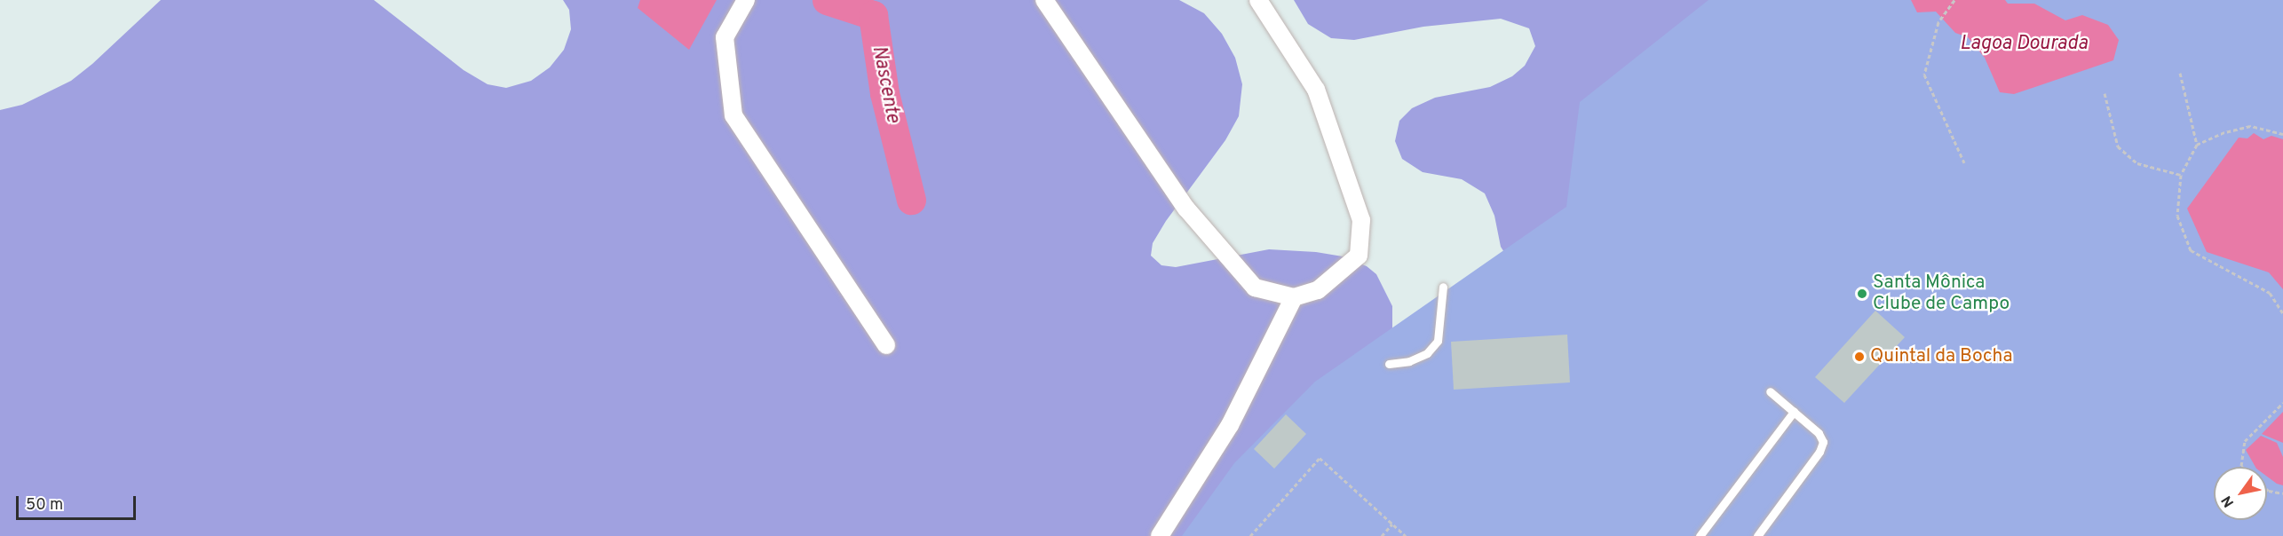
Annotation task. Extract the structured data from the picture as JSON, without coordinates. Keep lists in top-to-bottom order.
{
  "water": ["Lagoa Dourada", "Nascente"],
  "places": ["Santa Mônica Clube de Campo", "Quintal da Bocha"],
  "scale_bar": "50 m",
  "north": "bottom left"
}
